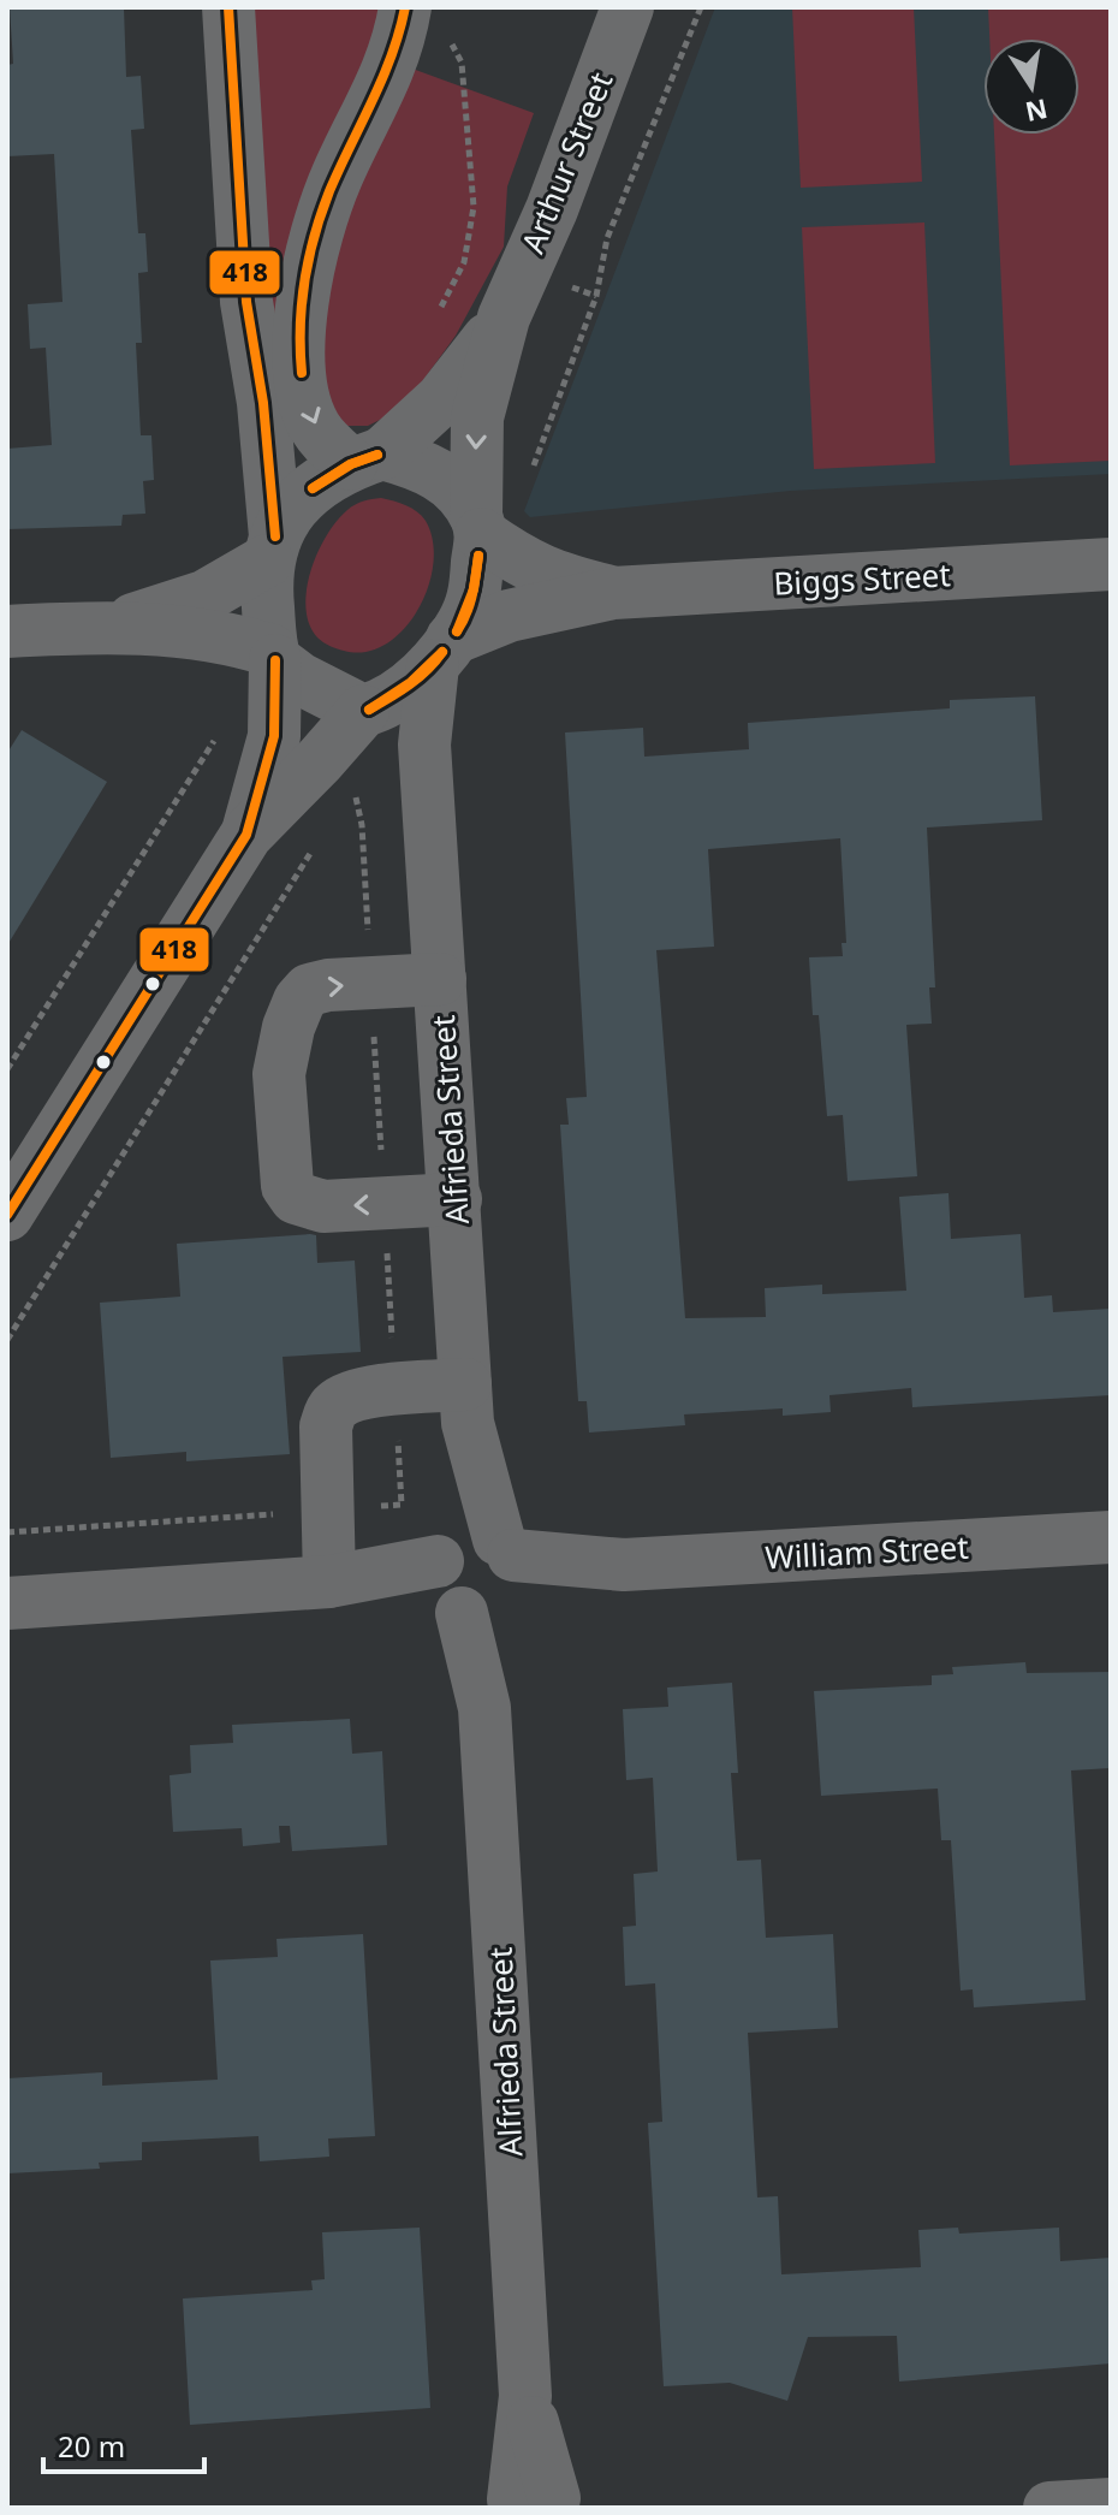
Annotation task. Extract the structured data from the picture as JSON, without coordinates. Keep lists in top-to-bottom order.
{
  "streets": {
    "street": [
      "Arthur Street",
      "Biggs Street",
      "Alfrieda Street",
      "William Street"
    ]
  },
  "crossings": [
    ["Arthur Street", "Biggs Street"],
    ["Arthur Street", "Alfrieda Street"],
    ["Biggs Street", "Alfrieda Street"],
    ["Alfrieda Street", "William Street"]
  ],
  "lines": ["transit line 418"],
  "scale_bar": "20 m",
  "north": "bottom"
}
